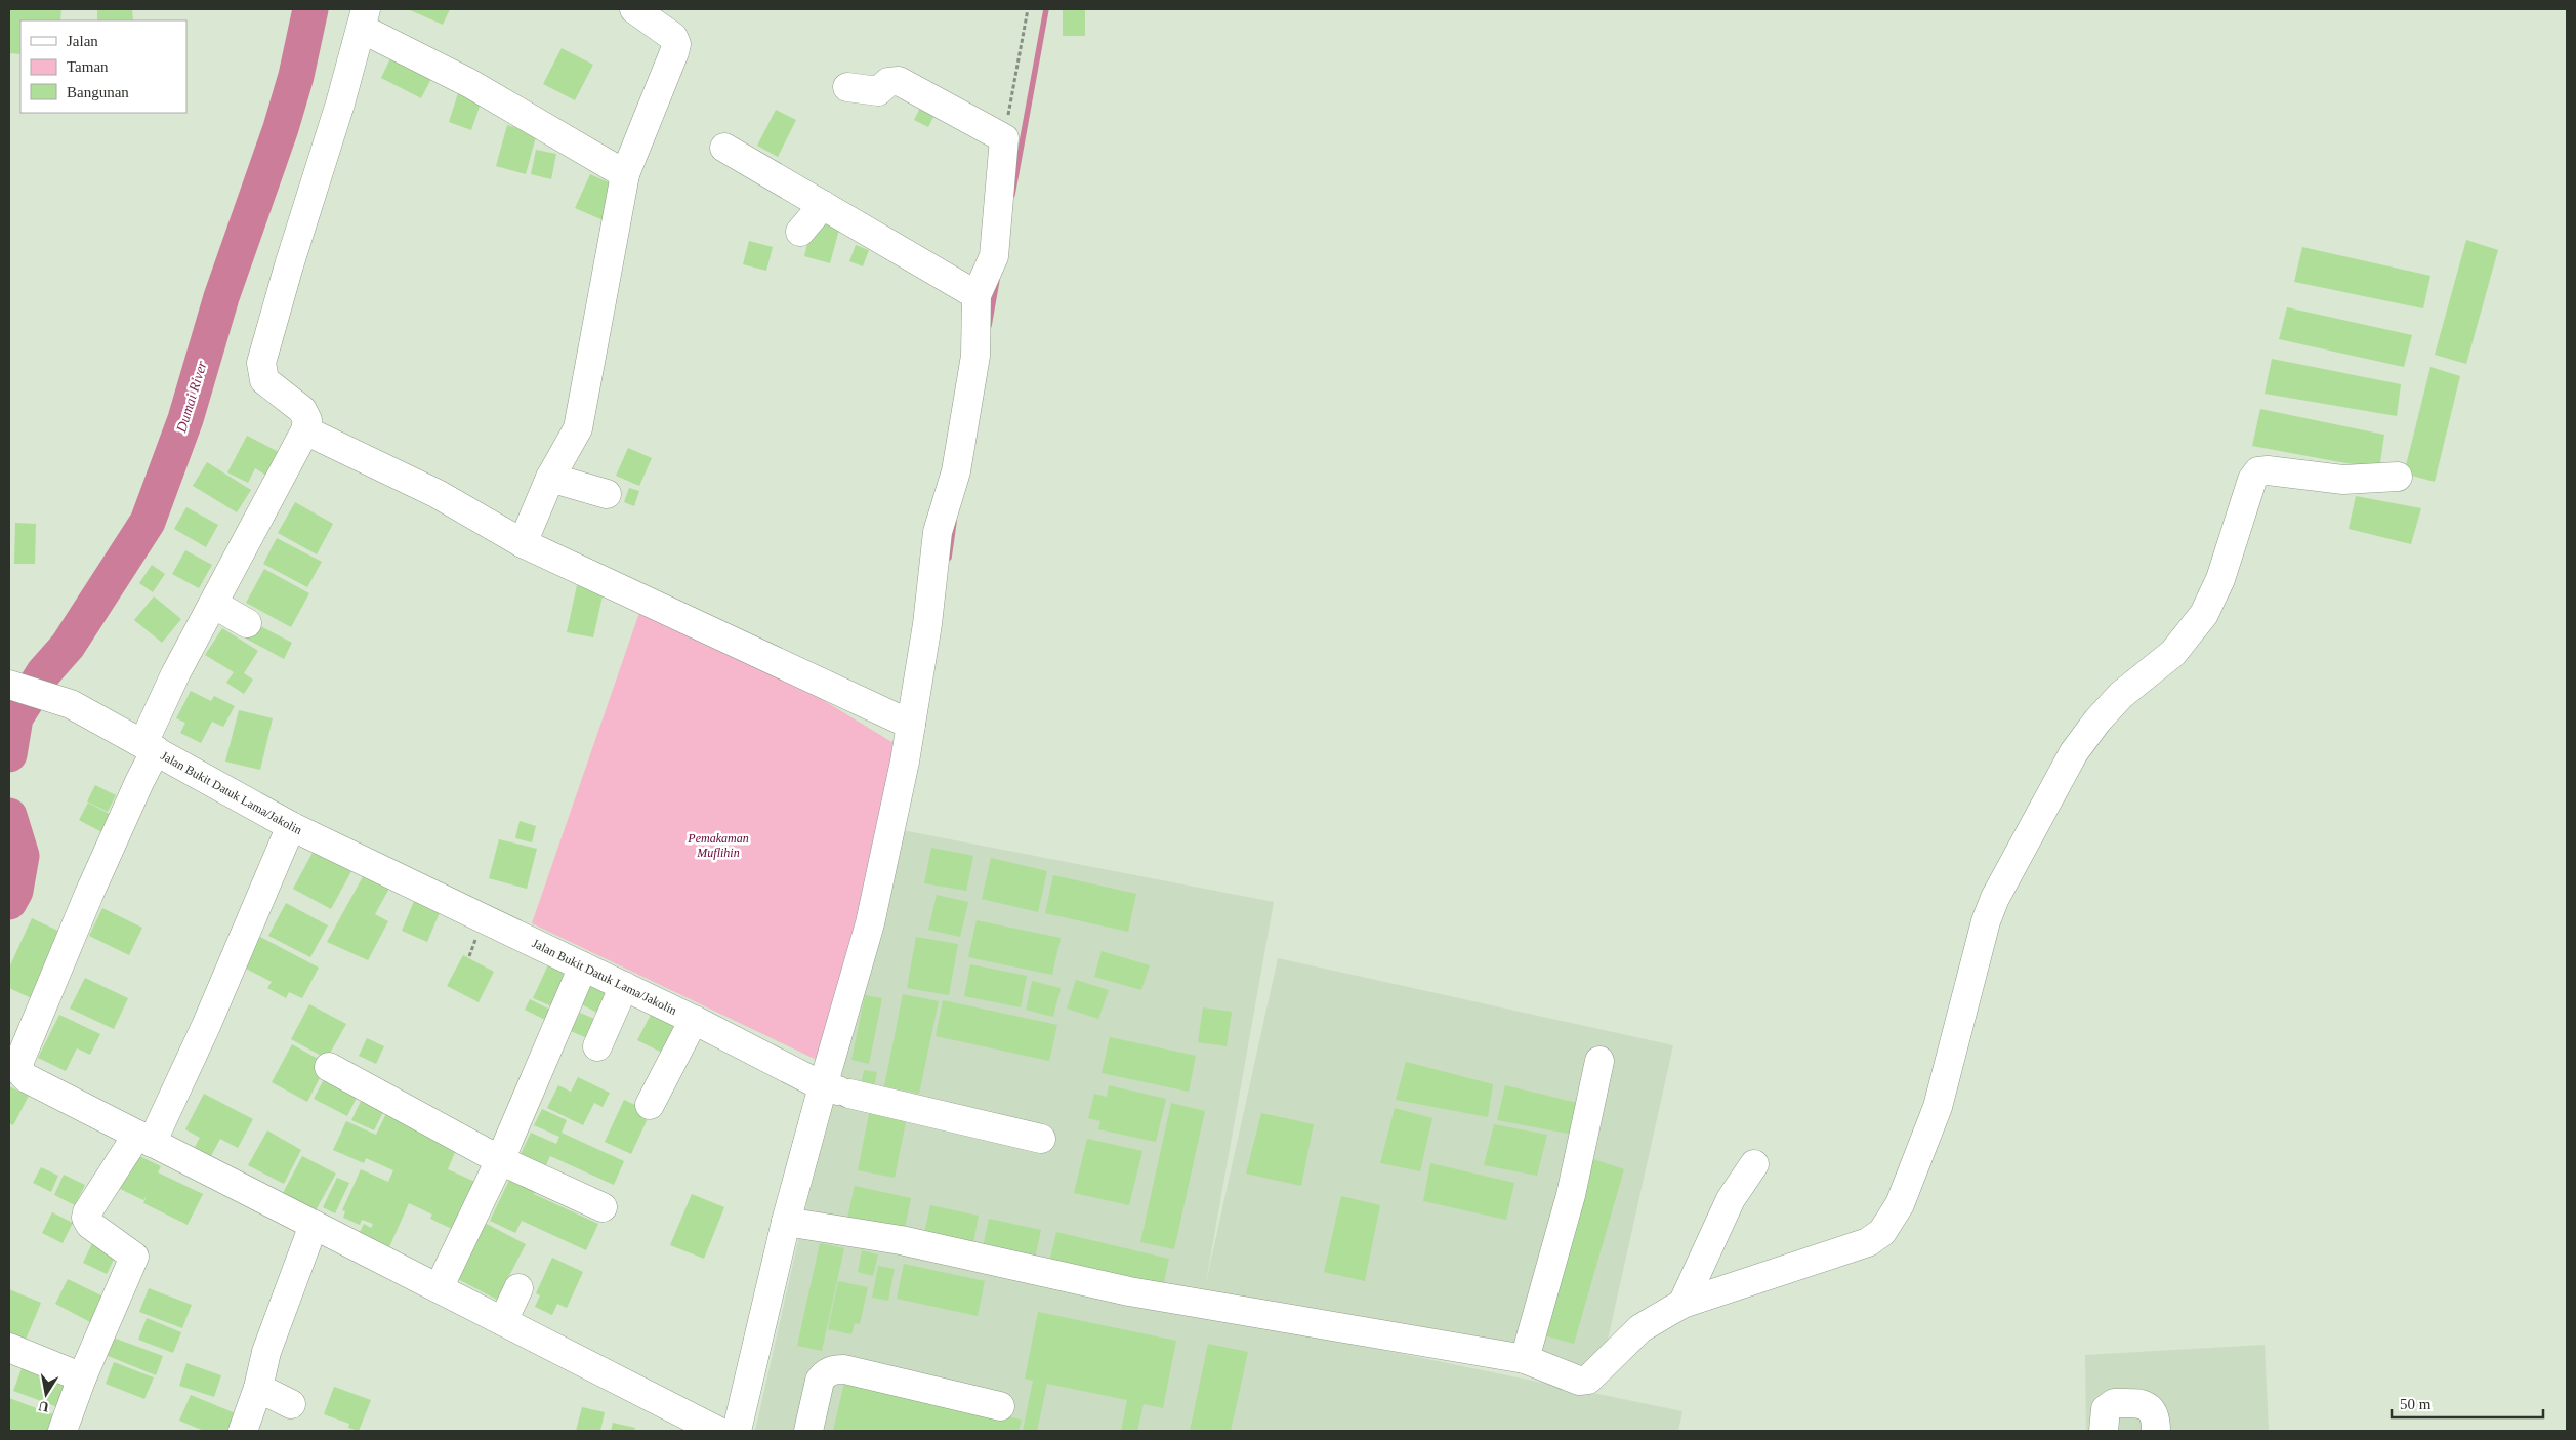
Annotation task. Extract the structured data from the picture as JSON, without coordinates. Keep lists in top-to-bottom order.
{
  "streets": {
    "street": ["Jalan Bukit Datuk Lama/Jakolin"]
  },
  "water": ["Dumai River"],
  "parks": ["Pemakaman Muflihin"],
  "legend": ["Jalan", "Taman", "Bangunan"],
  "scale_bar": "50 m",
  "north": "bottom"
}
